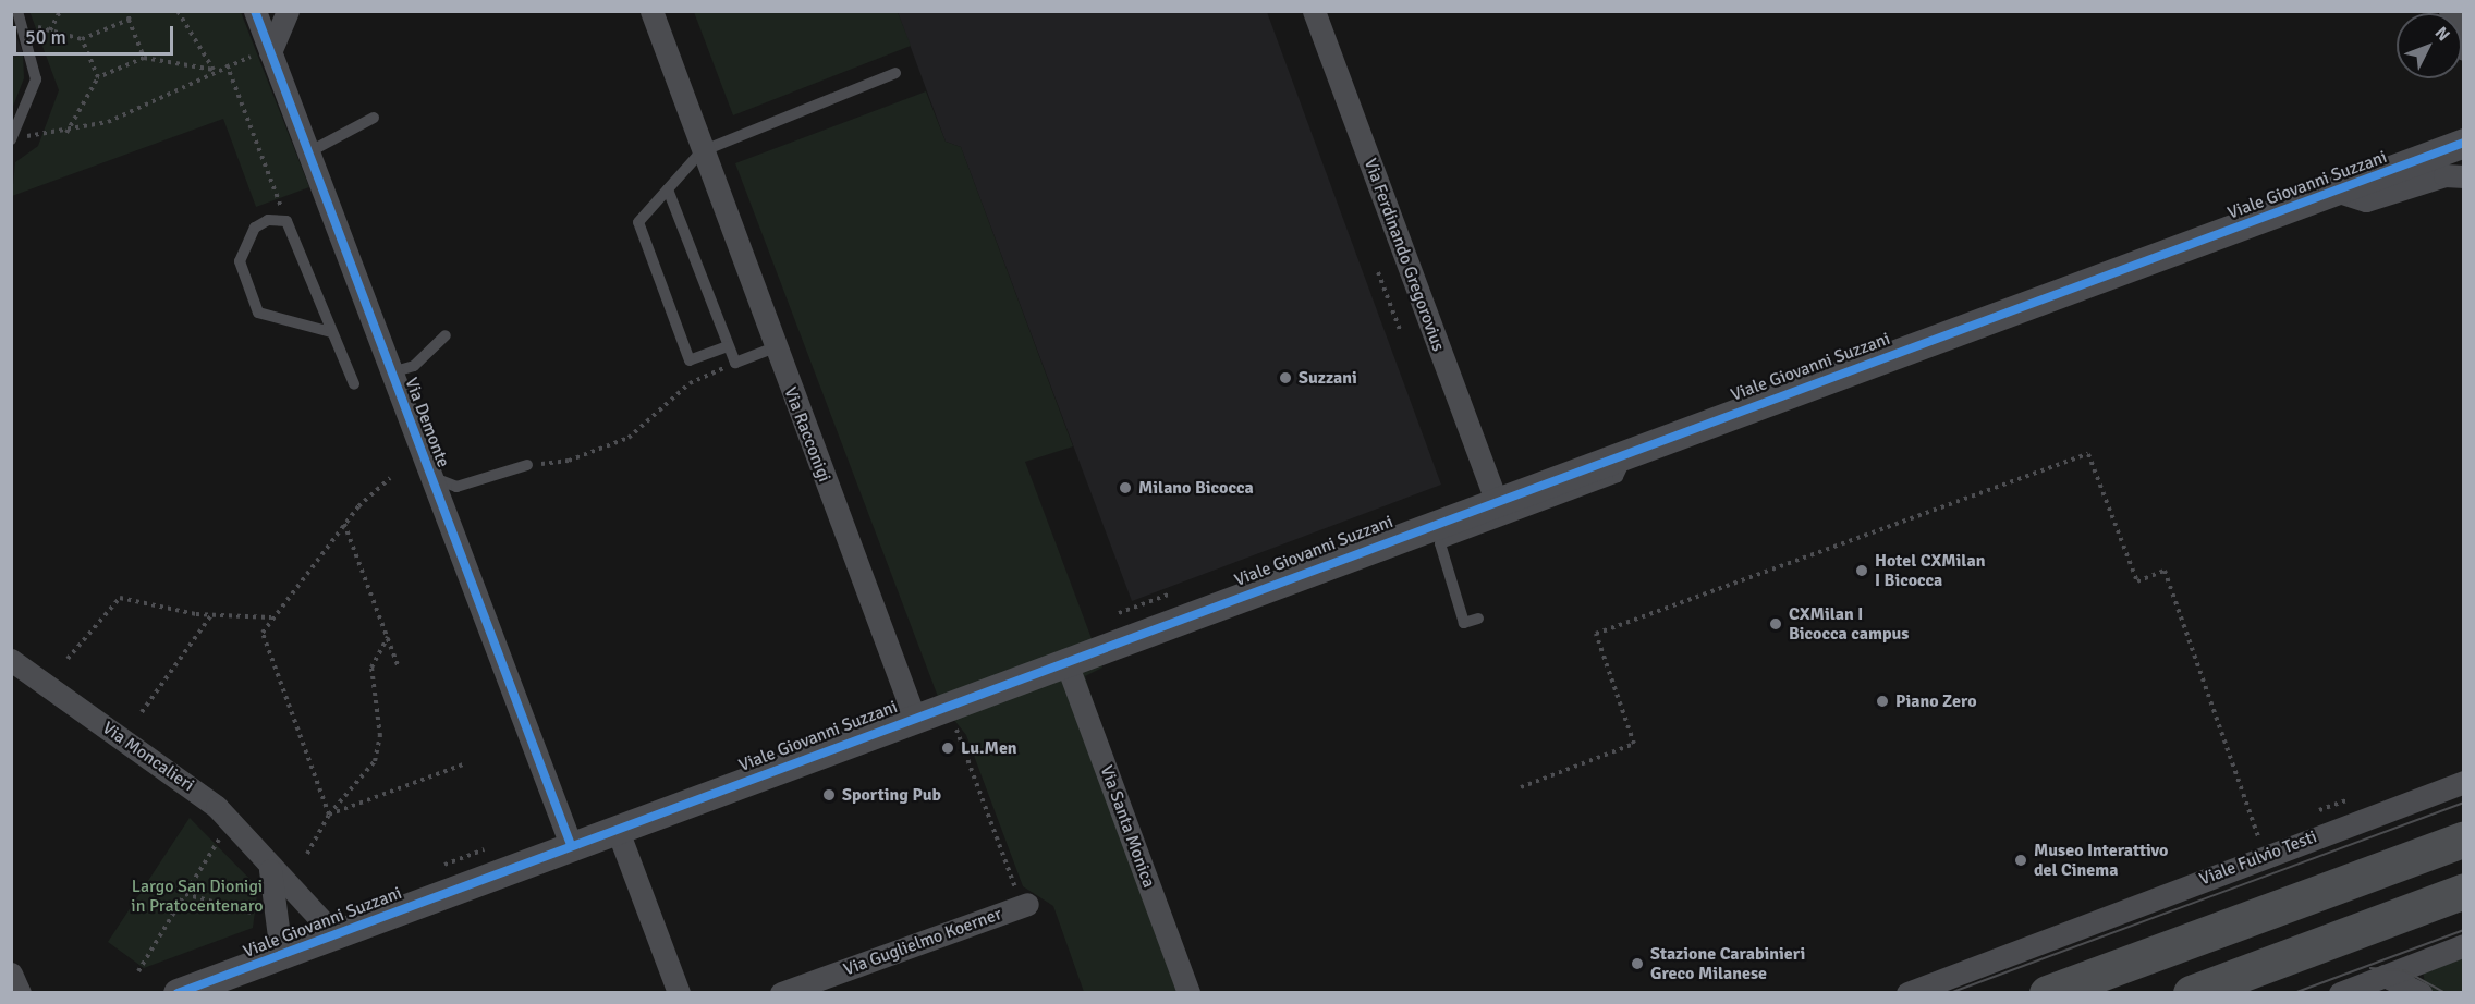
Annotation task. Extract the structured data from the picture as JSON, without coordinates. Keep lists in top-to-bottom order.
{
  "streets": {
    "street": [
      "Viale Giovanni Suzzani",
      "Via Ferdinando Gregorovius",
      "Via Demonte",
      "Via Racconigi",
      "Via Moncalieri",
      "Via Santa Monica",
      "Viale Fulvio Testi",
      "Via Guglielmo Koerner"
    ]
  },
  "crossings": [
    ["Viale Giovanni Suzzani", "Via Ferdinando Gregorovius"],
    ["Viale Giovanni Suzzani", "Via Demonte"],
    ["Viale Giovanni Suzzani", "Via Racconigi"],
    ["Viale Giovanni Suzzani", "Via Moncalieri"],
    ["Viale Giovanni Suzzani", "Via Santa Monica"]
  ],
  "parks": ["Largo San Dionigi in Pratocentenaro"],
  "places": [
    "Suzzani",
    "Milano Bicocca",
    "Hotel CXMilan I Bicocca",
    "CXMilan I Bicocca campus",
    "Piano Zero",
    "Lu.Men",
    "Sporting Pub",
    "Museo Interattivo del Cinema",
    "Stazione Carabinieri Greco Milanese"
  ],
  "scale_bar": "50 m",
  "north": "top right"
}
